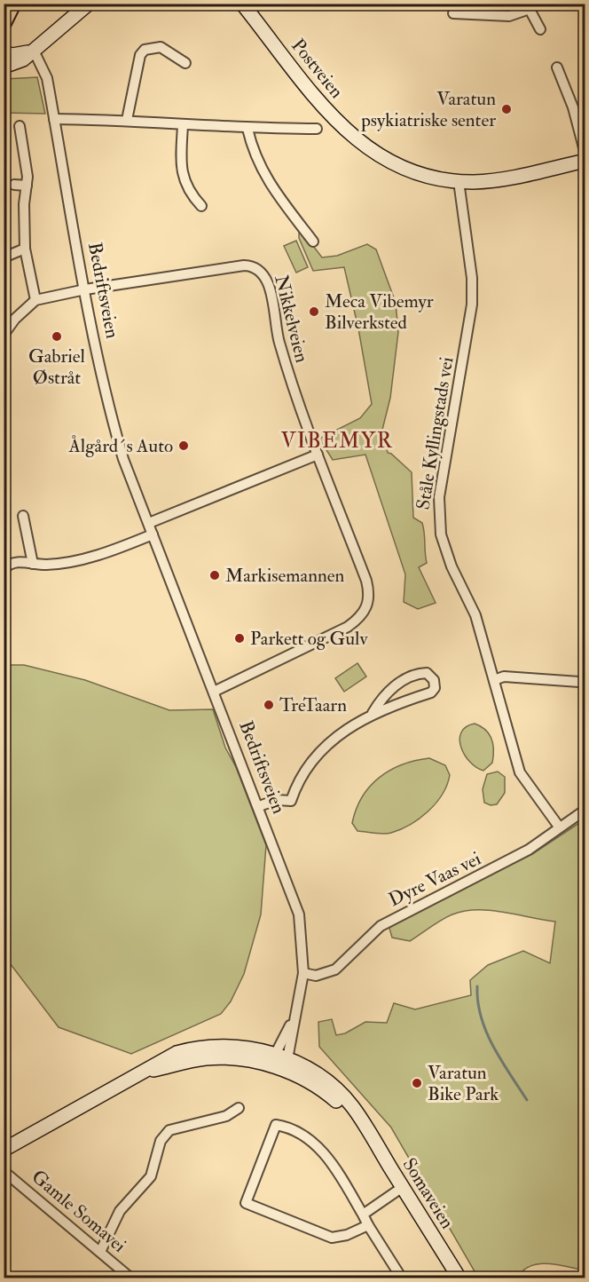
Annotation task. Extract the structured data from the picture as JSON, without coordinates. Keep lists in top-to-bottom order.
{
  "streets": {
    "main road": ["Postveien", "Somaveien"],
    "street": [
      "Bedriftsveien",
      "Nikkelveien",
      "Ståle Kyllingstads vei",
      "Dyre Vaas vei",
      "Gamle Somavei"
    ]
  },
  "crossings": [
    ["Postveien", "Ståle Kyllingstads vei"],
    ["Bedriftsveien", "Nikkelveien"],
    ["Bedriftsveien", "Dyre Vaas vei"],
    ["Bedriftsveien", "Somaveien"],
    ["Ståle Kyllingstads vei", "Dyre Vaas vei"]
  ],
  "districts": ["VIBEMYR"],
  "places": [
    "Varatun psykiatriske senter",
    "Meca Vibemyr Bilverksted",
    "Gabriel Østråt",
    "Ålgård´s Auto",
    "Markisemannen",
    "Parkett og Gulv",
    "TreTaarn",
    "Varatun Bike Park"
  ]
}
